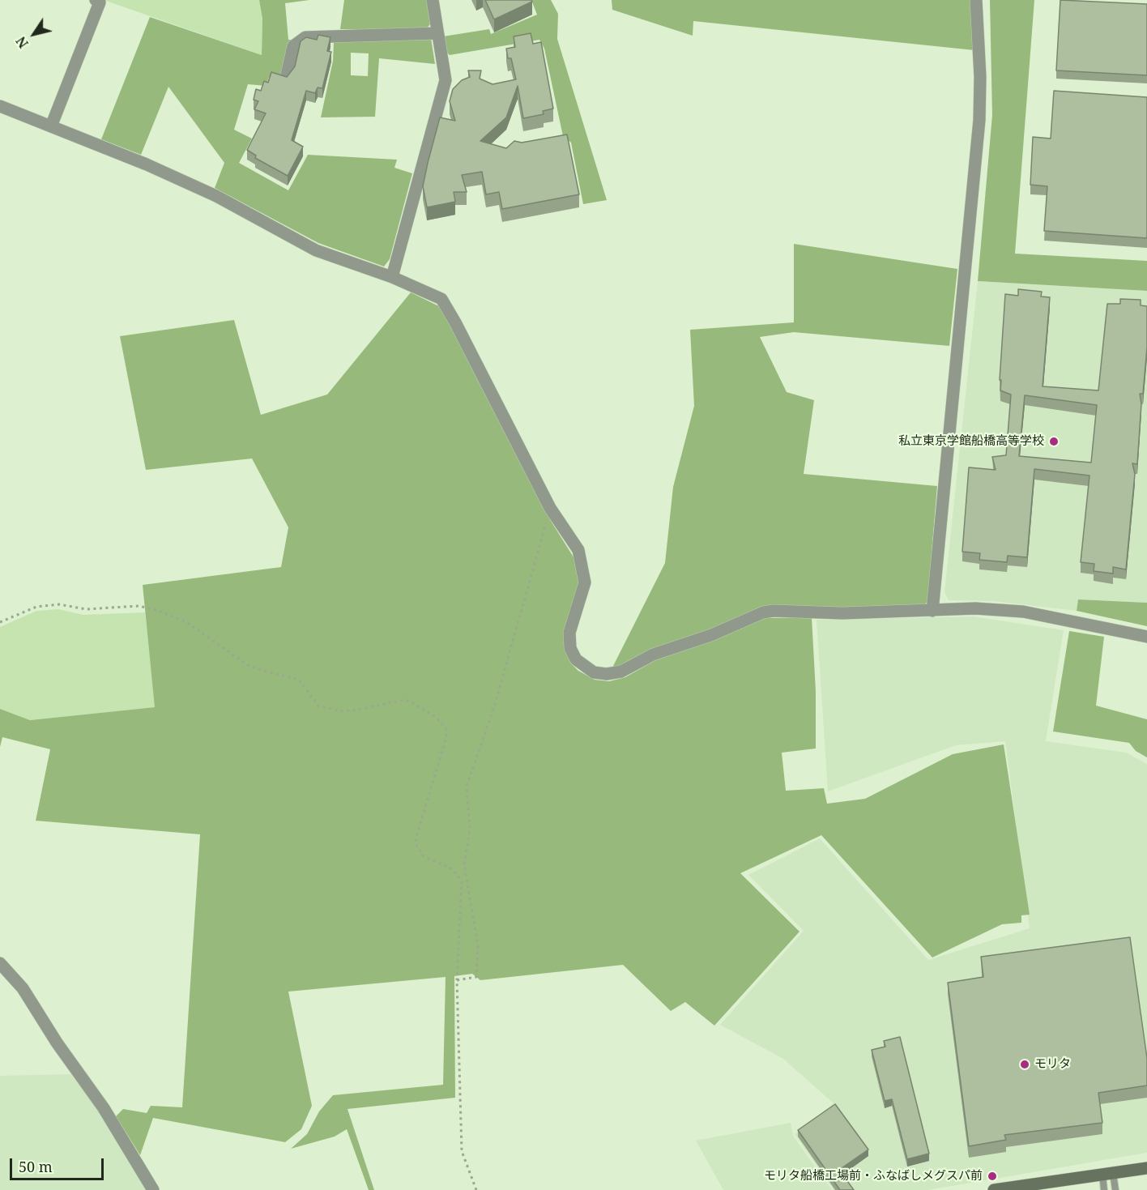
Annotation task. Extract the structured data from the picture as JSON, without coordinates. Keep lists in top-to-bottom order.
{
  "places": ["私立東京学館船橋高等学校", "モリタ", "モリタ船橋工場前・ふなばしメグスパ前"],
  "scale_bar": "50 m",
  "north": "bottom left"
}
